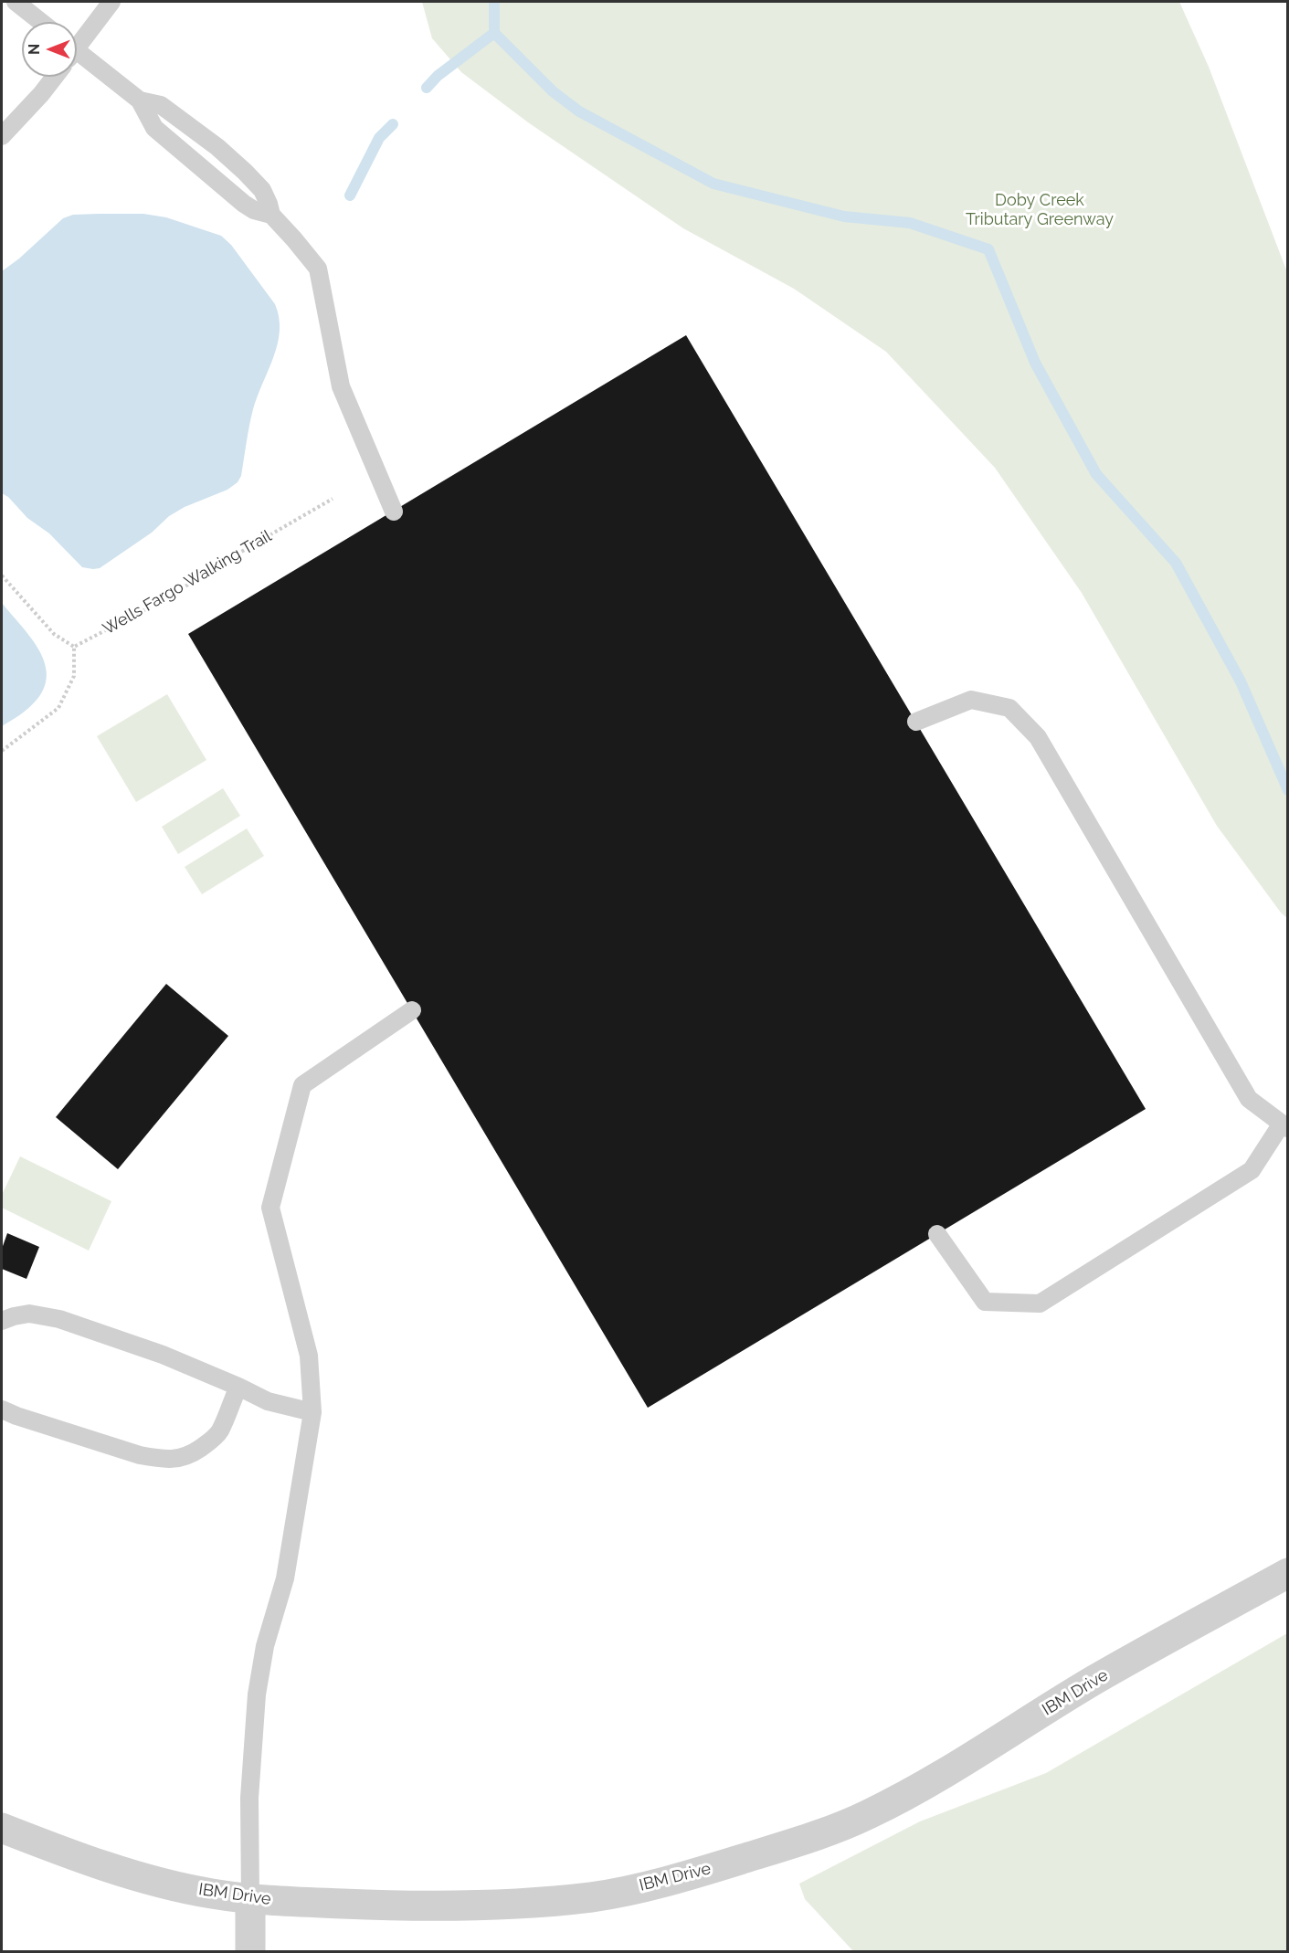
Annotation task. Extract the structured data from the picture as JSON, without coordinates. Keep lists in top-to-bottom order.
{
  "streets": {
    "street": ["IBM Drive"],
    "path": ["Wells Fargo Walking Trail"]
  },
  "parks": ["Doby Creek Tributary Greenway"],
  "north": "left"
}
